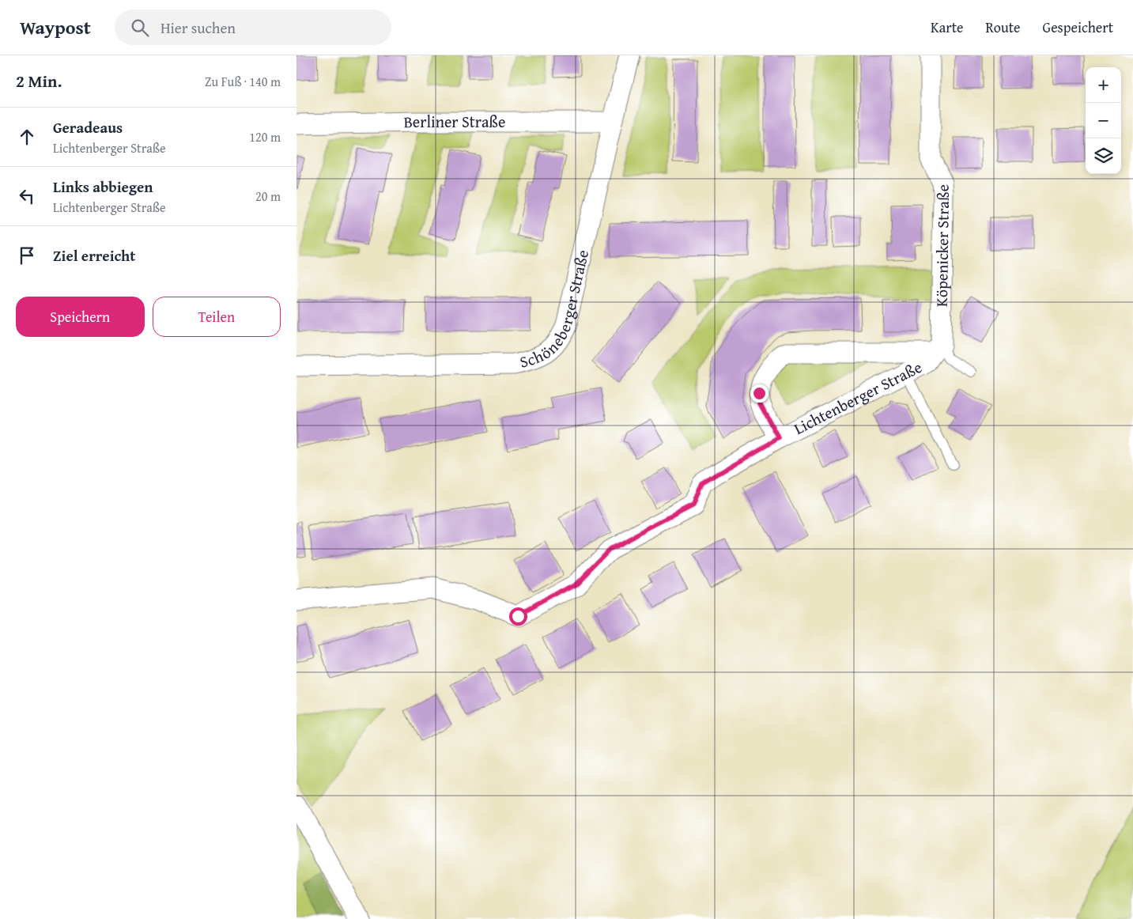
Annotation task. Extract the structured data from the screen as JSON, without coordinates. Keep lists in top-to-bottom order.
{
  "streets": {
    "street": [
      "Berliner Straße",
      "Köpenicker Straße",
      "Schöneberger Straße",
      "Lichtenberger Straße"
    ]
  },
  "crossings": [
    ["Berliner Straße", "Schöneberger Straße"],
    ["Köpenicker Straße", "Lichtenberger Straße"]
  ],
  "page": {
    "header": "Waypost",
    "search": "Hier suchen",
    "nav": ["Karte", "Route", "Gespeichert"],
    "heading": ["2 Min.", "Zu Fuß · 140 m"],
    "map_buttons": ["+", "−"],
    "list": [
      ["Geradeaus", "Lichtenberger Straße", "120 m"],
      ["Links abbiegen", "Lichtenberger Straße", "20 m"],
      "Ziel erreicht"
    ],
    "buttons": ["Speichern", "Teilen"]
  }
}
